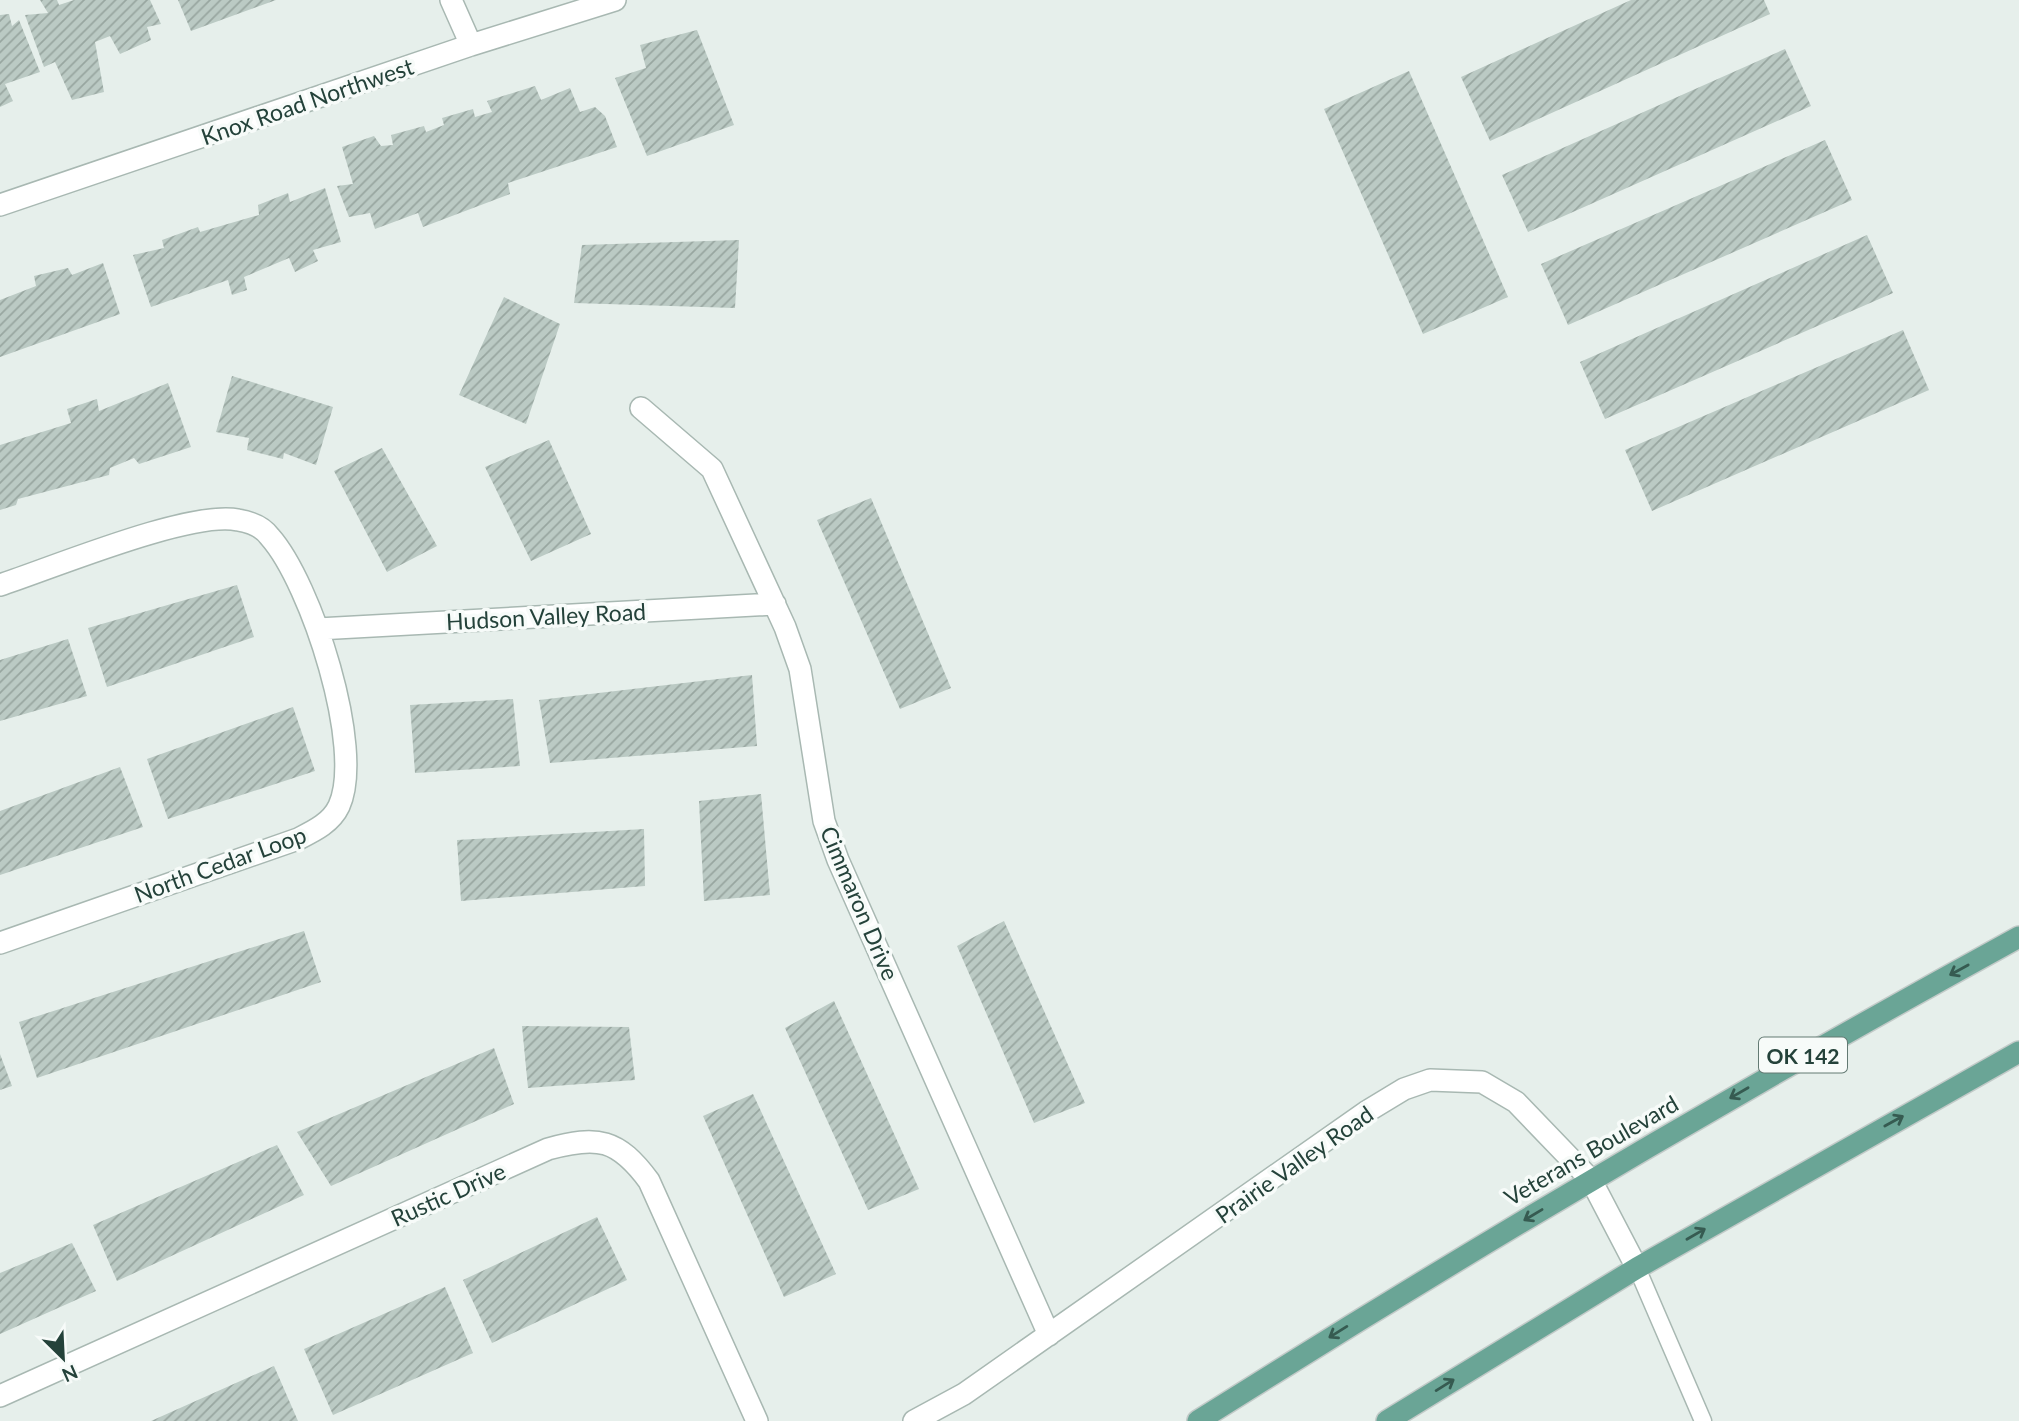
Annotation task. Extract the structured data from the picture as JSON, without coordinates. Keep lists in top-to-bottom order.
{
  "streets": {
    "main road": ["OK 142", "Veterans Boulevard"],
    "street": [
      "Knox Road Northwest",
      "Hudson Valley Road",
      "North Cedar Loop",
      "Cimmaron Drive",
      "Prairie Valley Road",
      "Rustic Drive"
    ]
  },
  "crossings": [
    ["Hudson Valley Road", "North Cedar Loop"],
    ["Hudson Valley Road", "Cimmaron Drive"],
    ["Cimmaron Drive", "Prairie Valley Road"],
    ["Veterans Boulevard", "Prairie Valley Road"]
  ],
  "north": "bottom right"
}
